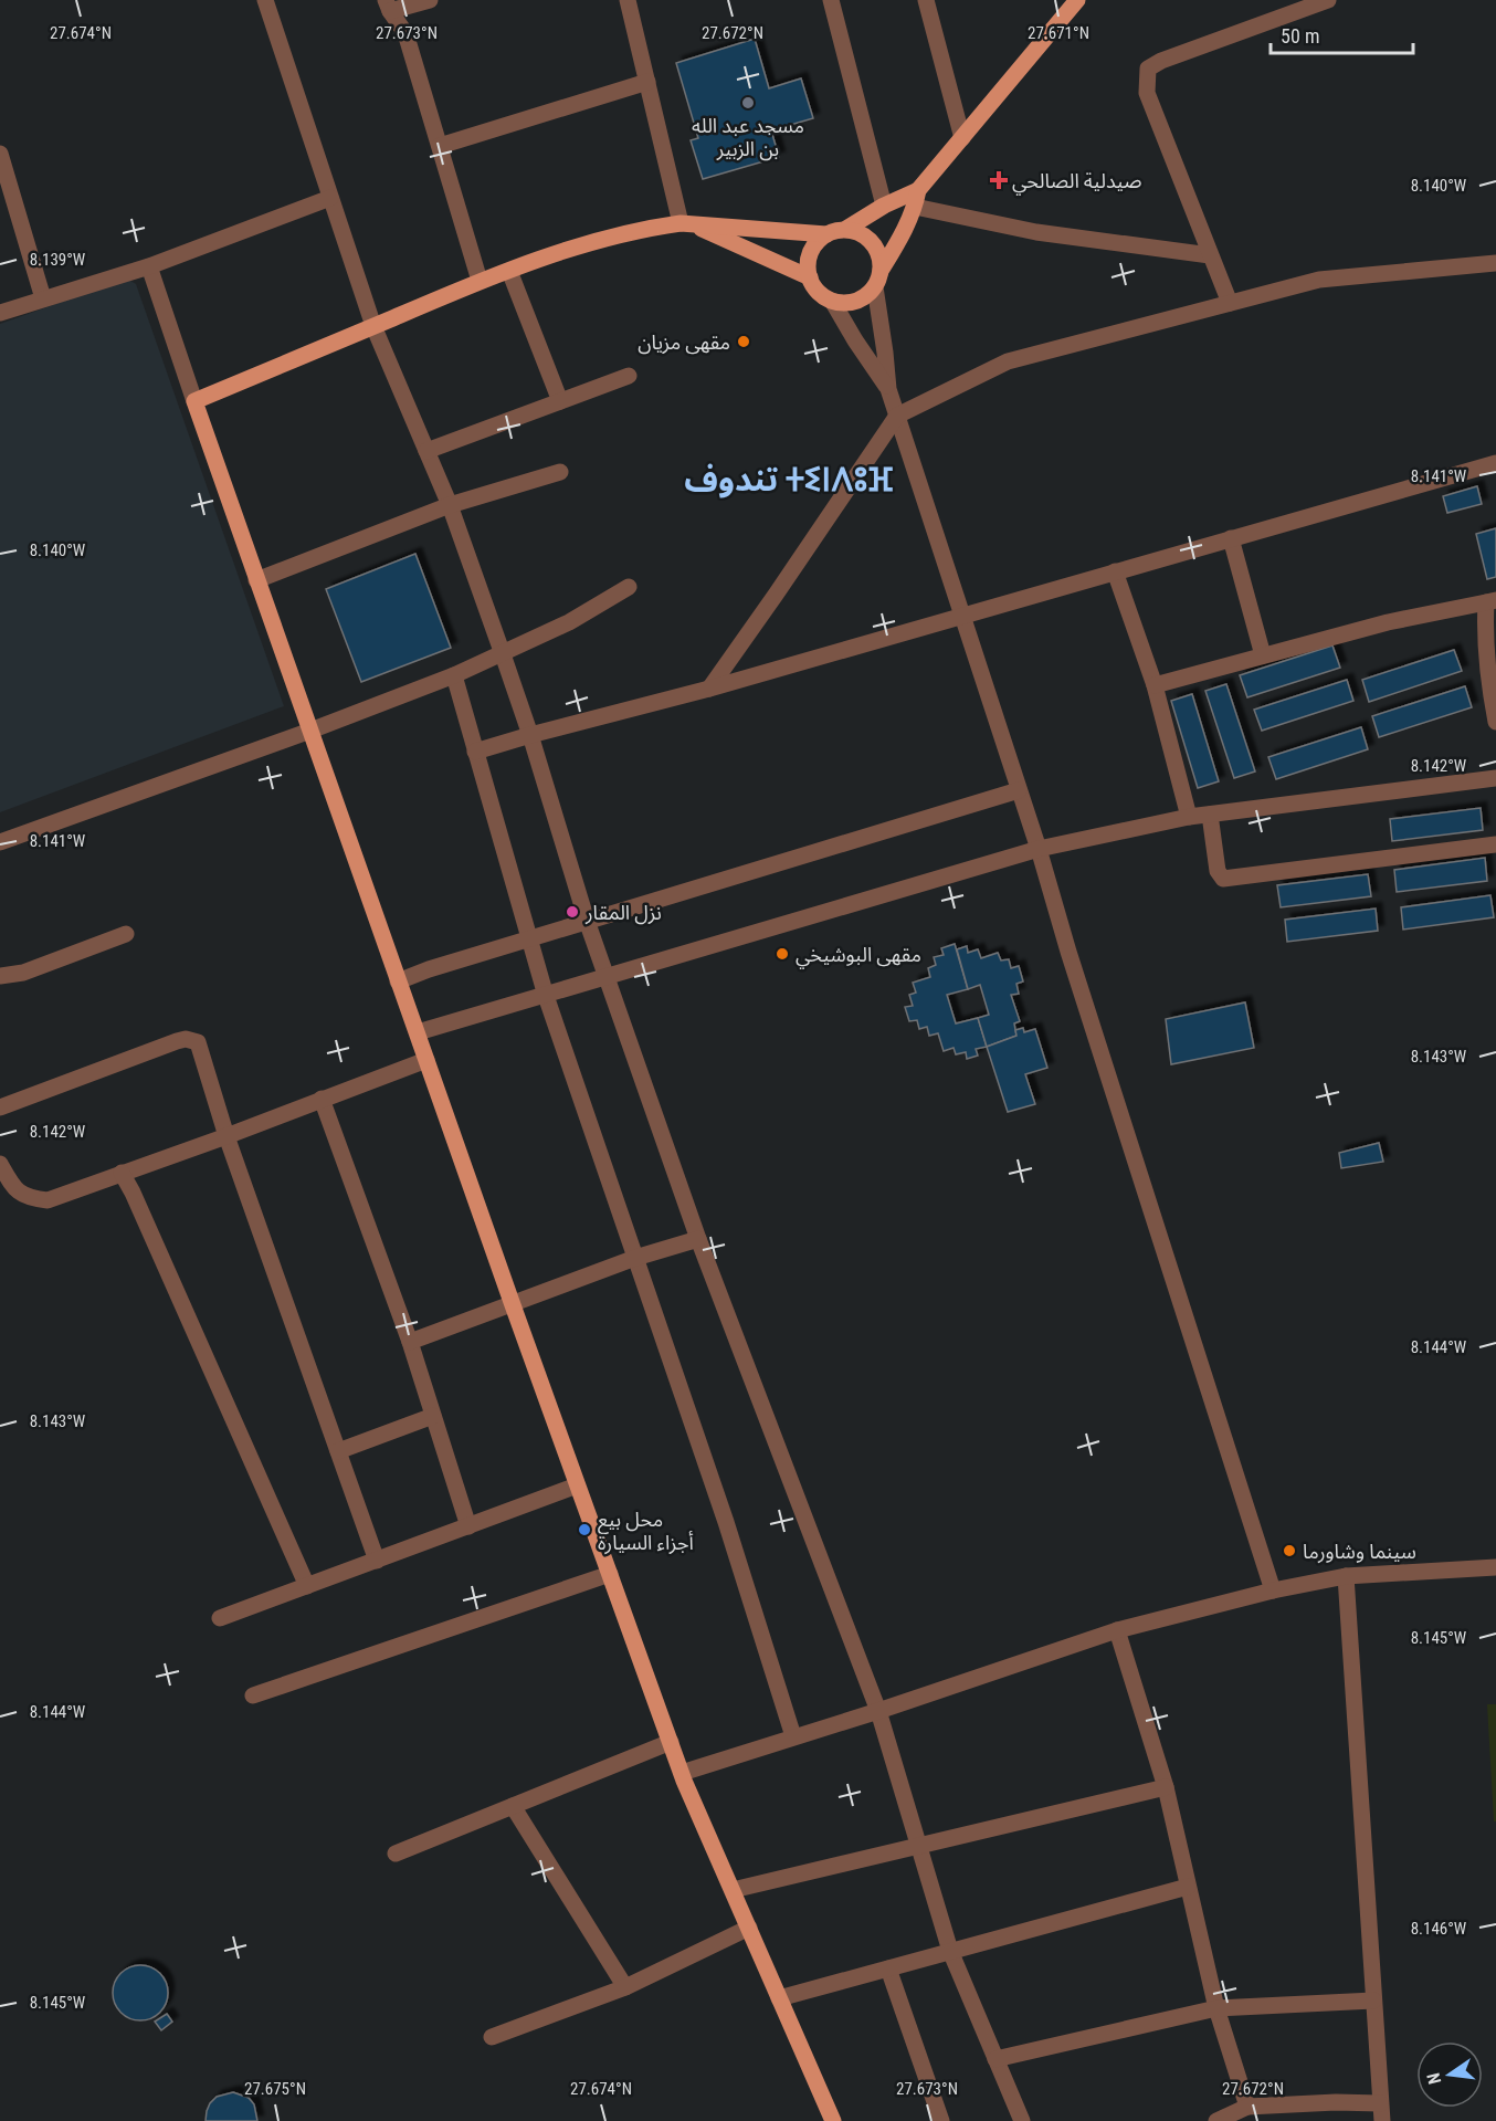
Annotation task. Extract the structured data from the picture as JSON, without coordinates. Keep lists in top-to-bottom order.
{
  "districts": ["تندوف ⵜⵉⵏⴷⵓⴼ"],
  "places": {
    "other": [
      "مسجد عبد الله بن الزبير",
      "مقهى مزيان",
      "نزل المقار",
      "مقهى البوشيخي",
      "محل بيع أجزاء السيارة",
      "سينما وشاورما"
    ],
    "health": ["صيدلية الصالحي"]
  },
  "scale_bar": "50 m",
  "north": "left",
  "coordinates": [
    "27.674°N",
    "27.673°N",
    "27.672°N",
    "27.671°N",
    "8.140°W",
    "8.139°W",
    "8.141°W",
    "8.142°W",
    "8.143°W",
    "8.144°W",
    "8.145°W",
    "8.146°W",
    "27.675°N"
  ]
}
